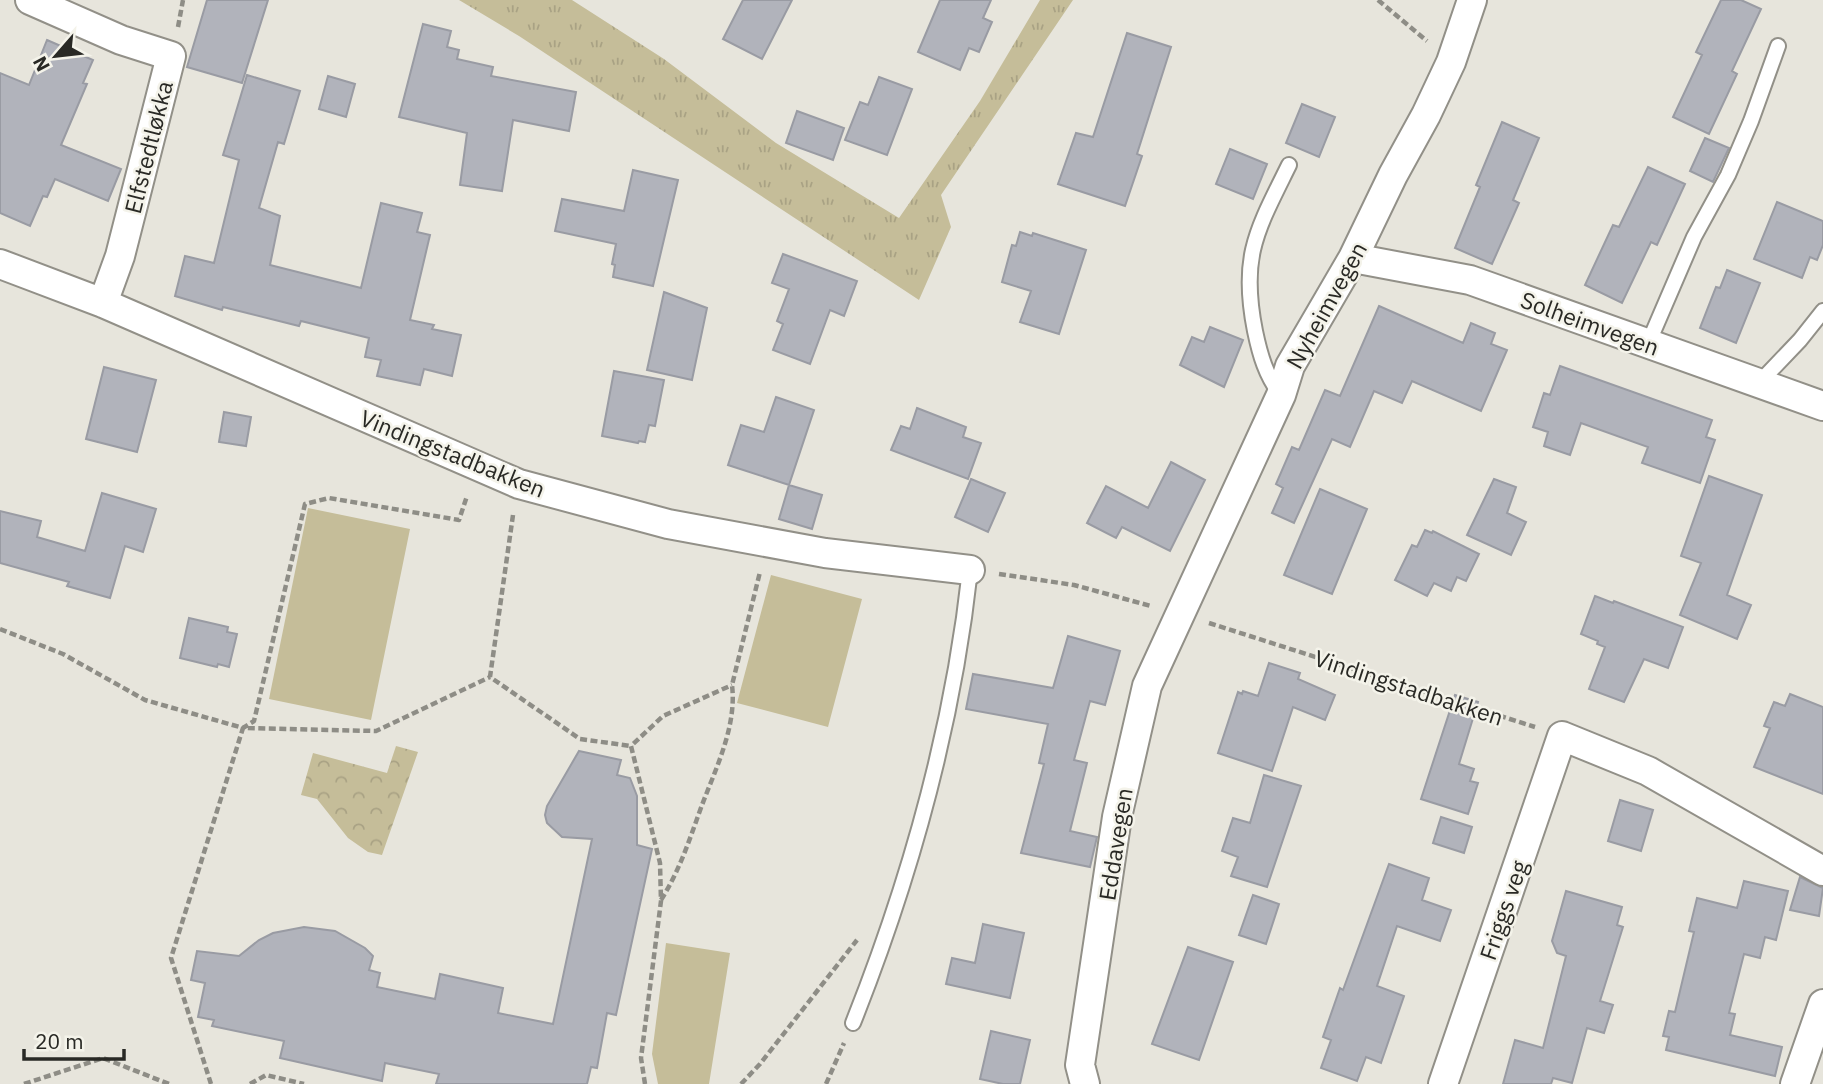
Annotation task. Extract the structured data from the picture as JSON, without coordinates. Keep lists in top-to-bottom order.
{
  "streets": {
    "street": [
      "Elfstedtløkka",
      "Nyheimvegen",
      "Solheimvegen",
      "Vindingstadbakken",
      "Eddavegen",
      "Friggs veg"
    ]
  },
  "crossings": [
    ["Elfstedtløkka", "Vindingstadbakken"],
    ["Nyheimvegen", "Solheimvegen"],
    ["Nyheimvegen", "Vindingstadbakken"],
    ["Nyheimvegen", "Eddavegen"],
    ["Vindingstadbakken", "Eddavegen"],
    ["Vindingstadbakken", "Friggs veg"]
  ],
  "scale_bar": "20 m",
  "north": "bottom left"
}
